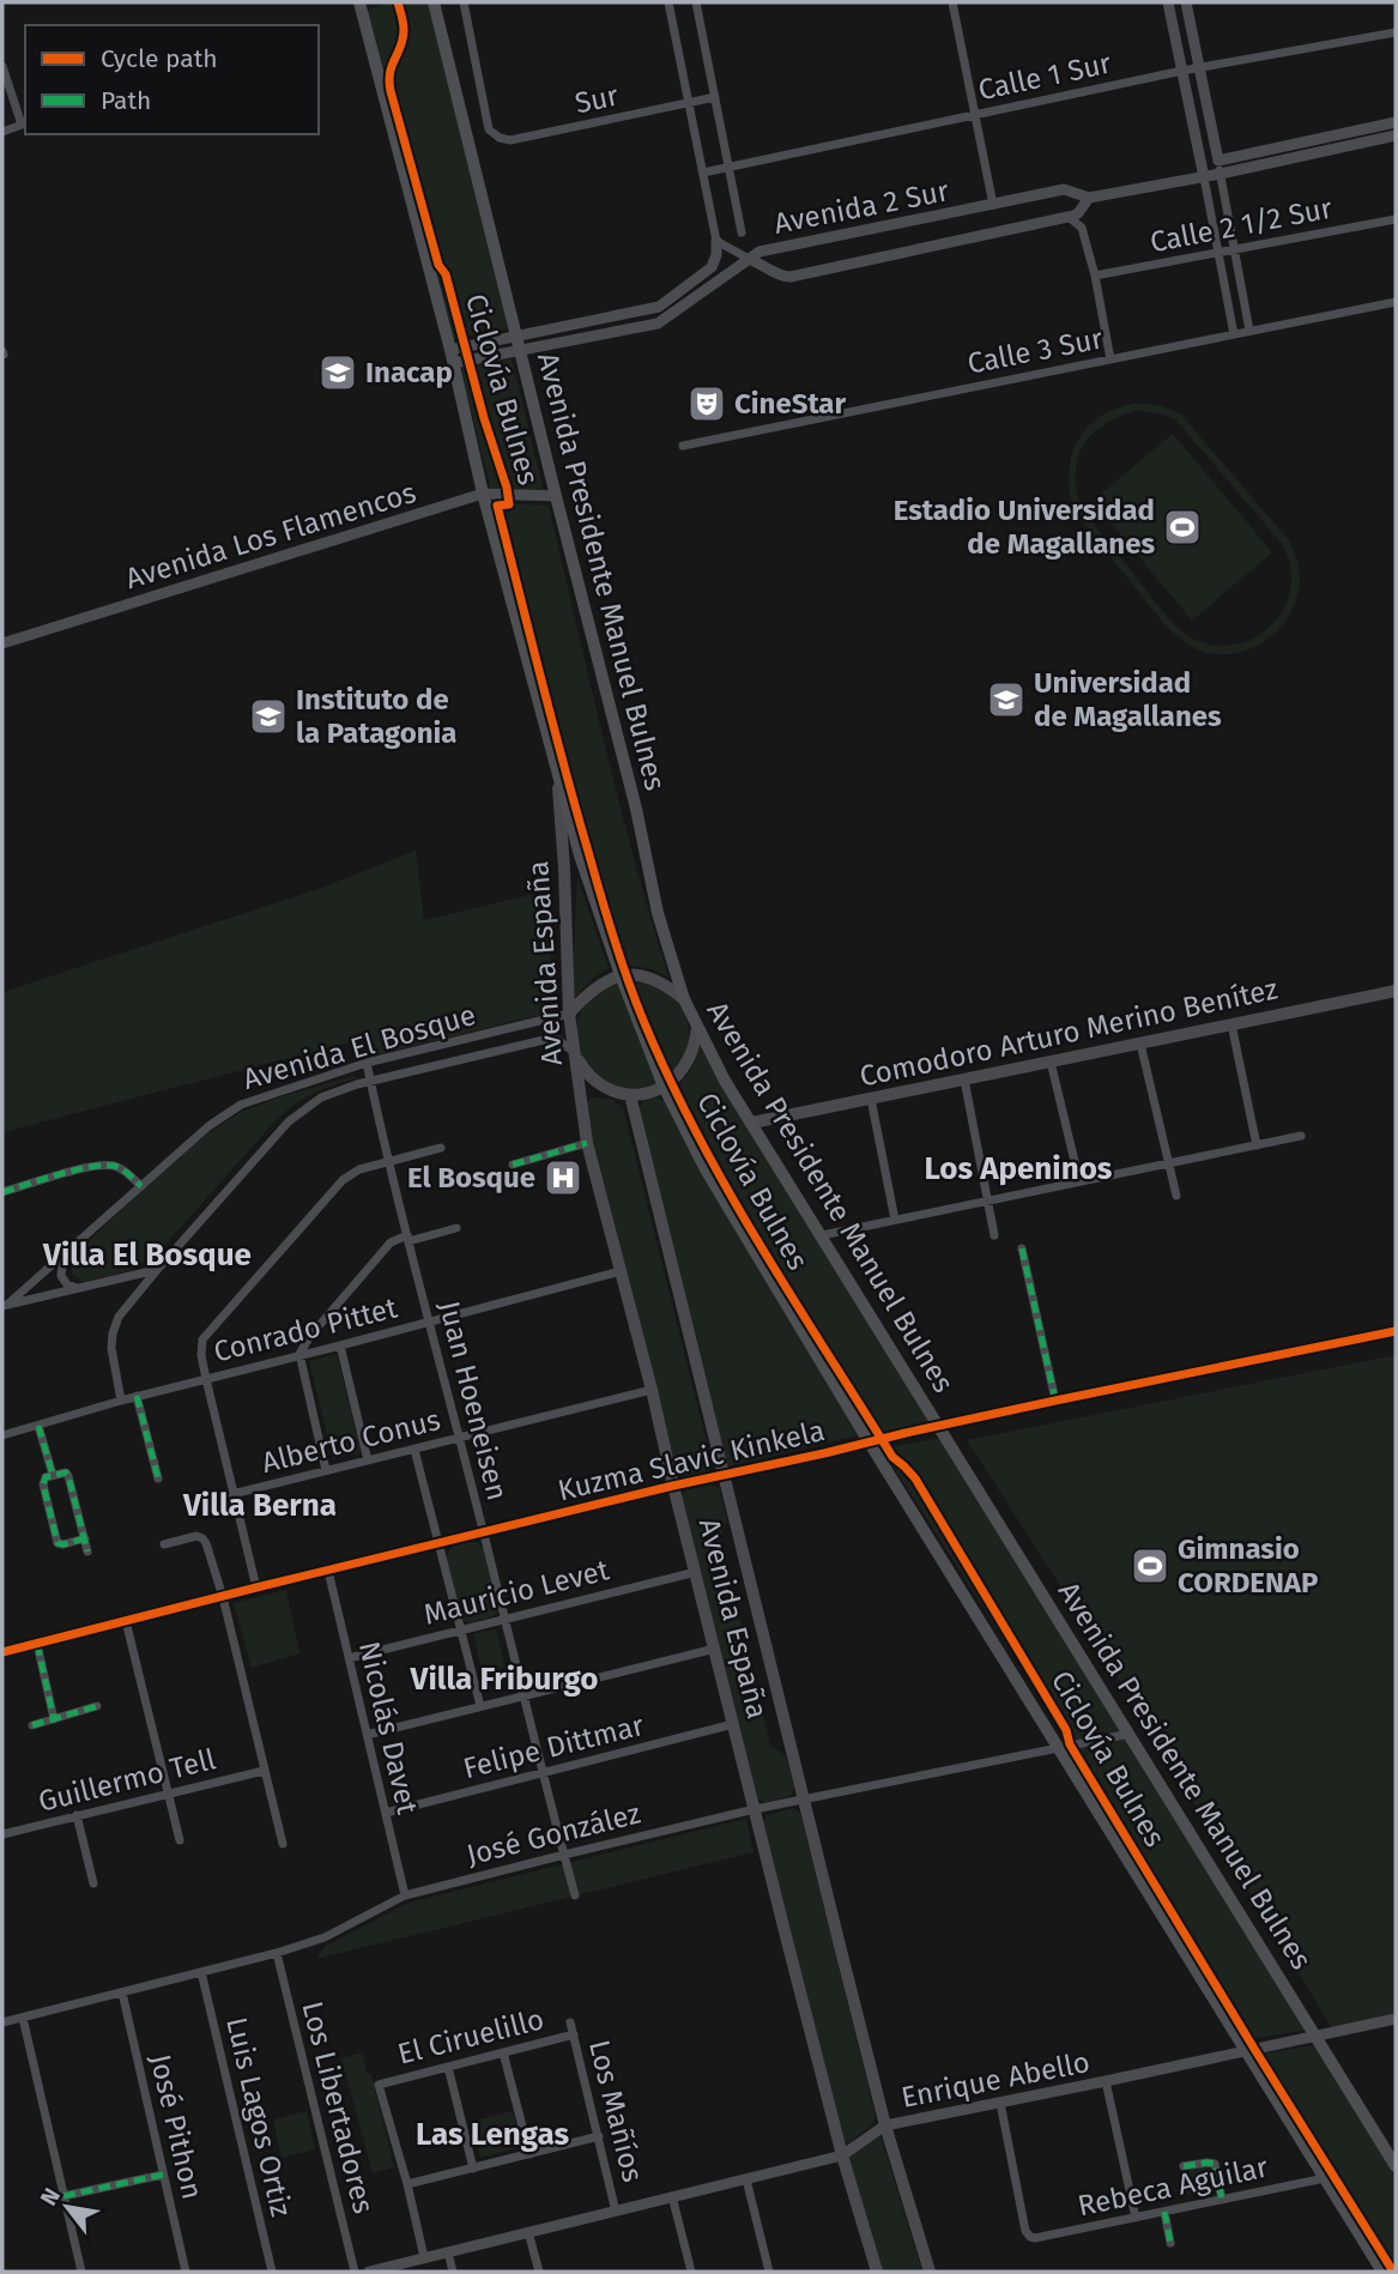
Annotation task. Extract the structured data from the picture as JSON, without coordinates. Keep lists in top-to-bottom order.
{
  "streets": {
    "main road": ["Avenida Presidente Manuel Bulnes", "Avenida España", "Comodoro Arturo Merino Benítez"],
    "street": [
      "Calle 1 Sur",
      "Sur",
      "Avenida 2 Sur",
      "Calle 2 1/2 Sur",
      "Calle 3 Sur",
      "Avenida Los Flamencos",
      "Avenida El Bosque",
      "Conrado Pittet",
      "Juan Hoeneisen",
      "Alberto Conus",
      "Kuzma Slavic Kinkela",
      "Mauricio Levet",
      "Nicolás Davet",
      "Felipe Dittmar",
      "Guillermo Tell",
      "José González",
      "El Ciruelillo",
      "Enrique Abello",
      "Los Libertadores",
      "Los Mañíos",
      "Luis Lagos Ortiz",
      "José Pithon",
      "Rebeca Aguilar"
    ],
    "cycle path": ["Ciclovía Bulnes"]
  },
  "crossings": [
    ["Avenida Los Flamencos", "Avenida Presidente Manuel Bulnes"],
    ["Avenida Presidente Manuel Bulnes", "Comodoro Arturo Merino Benítez"],
    ["Avenida Presidente Manuel Bulnes", "Kuzma Slavic Kinkela"],
    ["Avenida Presidente Manuel Bulnes", "José González"],
    ["Avenida Presidente Manuel Bulnes", "Enrique Abello"],
    ["Avenida España", "Avenida El Bosque"],
    ["Avenida España", "Conrado Pittet"],
    ["Avenida España", "Alberto Conus"],
    ["Avenida España", "Kuzma Slavic Kinkela"],
    ["Avenida España", "Mauricio Levet"],
    ["Avenida España", "Felipe Dittmar"],
    ["Avenida España", "José González"],
    ["Avenida España", "Enrique Abello"],
    ["Avenida El Bosque", "Juan Hoeneisen"],
    ["Conrado Pittet", "Juan Hoeneisen"],
    ["Juan Hoeneisen", "Alberto Conus"],
    ["Juan Hoeneisen", "Kuzma Slavic Kinkela"],
    ["Juan Hoeneisen", "Mauricio Levet"],
    ["Juan Hoeneisen", "Felipe Dittmar"],
    ["Juan Hoeneisen", "José González"],
    ["Kuzma Slavic Kinkela", "Nicolás Davet"],
    ["Mauricio Levet", "Nicolás Davet"],
    ["Nicolás Davet", "Felipe Dittmar"],
    ["Nicolás Davet", "José González"],
    ["José González", "Los Libertadores"],
    ["José González", "Luis Lagos Ortiz"],
    ["José González", "José Pithon"],
    ["El Ciruelillo", "Los Mañíos"],
    ["Enrique Abello", "Los Mañíos"],
    ["Enrique Abello", "Rebeca Aguilar"]
  ],
  "districts": [
    "Los Apeninos",
    "Villa El Bosque",
    "Villa Berna",
    "Villa Friburgo",
    "Las Lengas"
  ],
  "places": {
    "school or university": ["Inacap", "Universidad de Magallanes", "Instituto de la Patagonia"],
    "theatre": ["CineStar"],
    "sports": ["Estadio Universidad de Magallanes", "Gimnasio CORDENAP"],
    "hospital": ["El Bosque"]
  },
  "legend": ["Cycle path", "Path"],
  "north": "top left"
}
